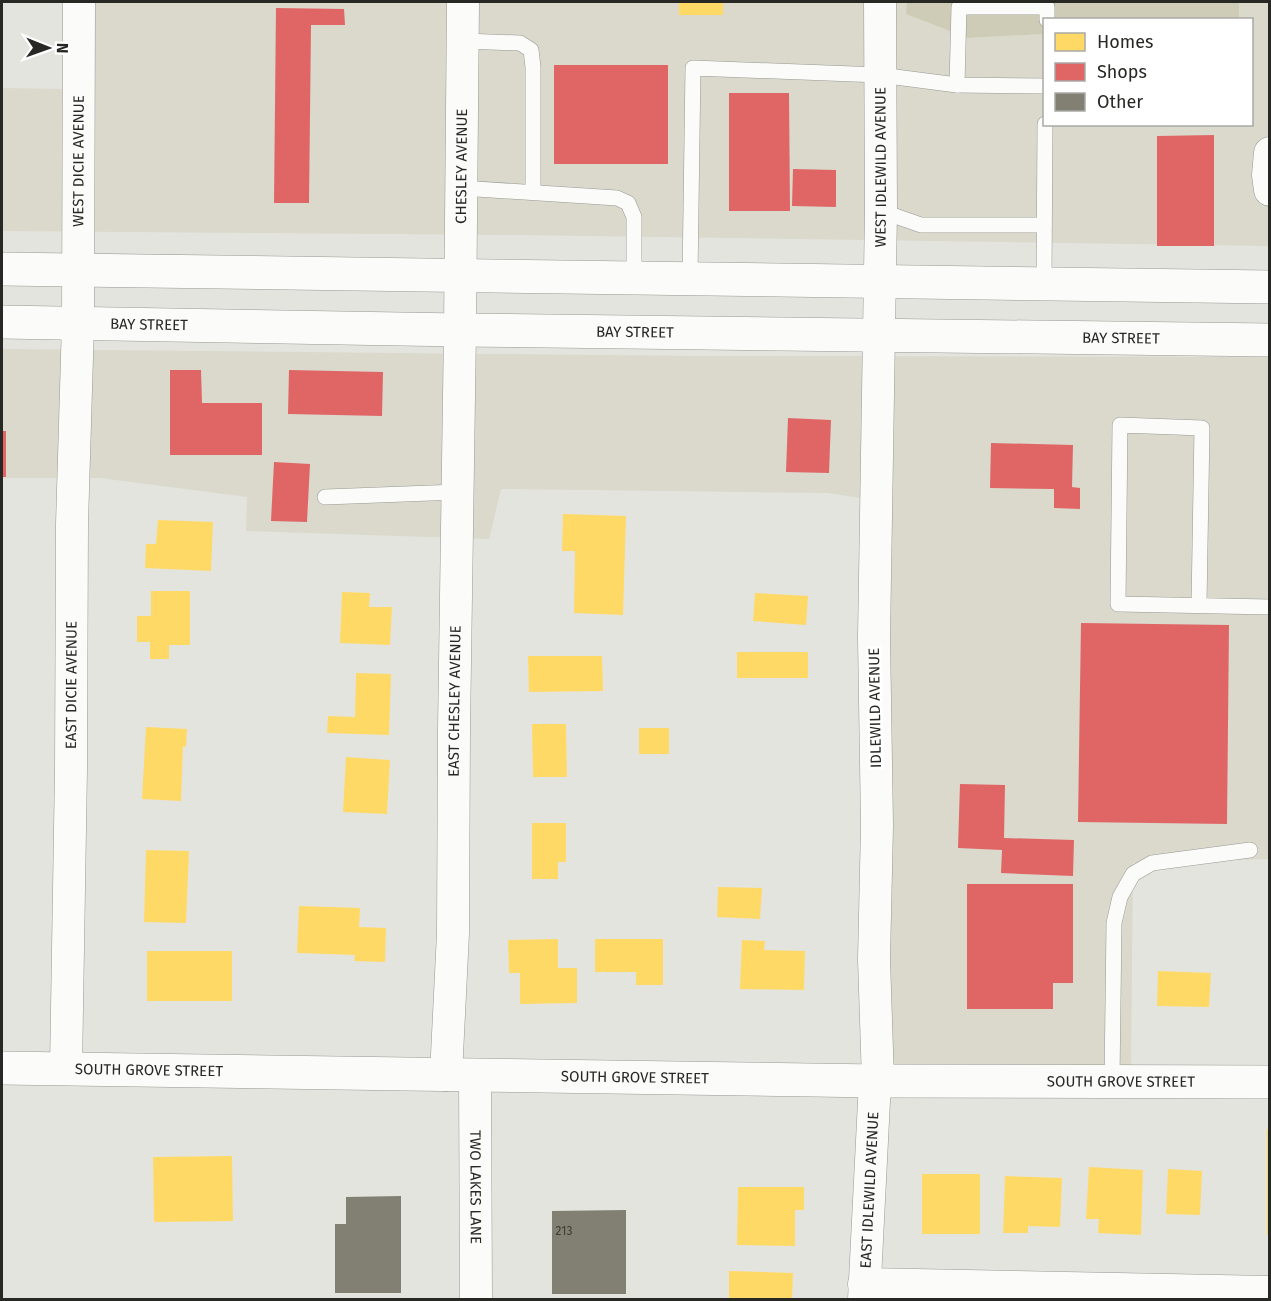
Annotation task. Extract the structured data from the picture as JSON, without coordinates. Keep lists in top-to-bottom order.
{
  "streets": {
    "main road": ["BAY STREET", "SOUTH GROVE STREET"],
    "street": [
      "WEST DICIE AVENUE",
      "CHESLEY AVENUE",
      "WEST IDLEWILD AVENUE",
      "EAST DICIE AVENUE",
      "EAST CHESLEY AVENUE",
      "IDLEWILD AVENUE",
      "TWO LAKES LANE",
      "EAST IDLEWILD AVENUE"
    ]
  },
  "crossings": [
    ["WEST DICIE AVENUE", "BAY STREET"],
    ["WEST DICIE AVENUE", "EAST DICIE AVENUE"],
    ["CHESLEY AVENUE", "BAY STREET"],
    ["CHESLEY AVENUE", "EAST CHESLEY AVENUE"],
    ["WEST IDLEWILD AVENUE", "BAY STREET"],
    ["WEST IDLEWILD AVENUE", "IDLEWILD AVENUE"],
    ["BAY STREET", "EAST DICIE AVENUE"],
    ["BAY STREET", "EAST CHESLEY AVENUE"],
    ["BAY STREET", "IDLEWILD AVENUE"],
    ["EAST DICIE AVENUE", "SOUTH GROVE STREET"],
    ["EAST CHESLEY AVENUE", "SOUTH GROVE STREET"],
    ["EAST CHESLEY AVENUE", "TWO LAKES LANE"],
    ["IDLEWILD AVENUE", "SOUTH GROVE STREET"],
    ["IDLEWILD AVENUE", "EAST IDLEWILD AVENUE"],
    ["SOUTH GROVE STREET", "TWO LAKES LANE"],
    ["SOUTH GROVE STREET", "EAST IDLEWILD AVENUE"]
  ],
  "house_numbers": ["213"],
  "legend": ["Homes", "Shops", "Other"],
  "north": "right"
}
